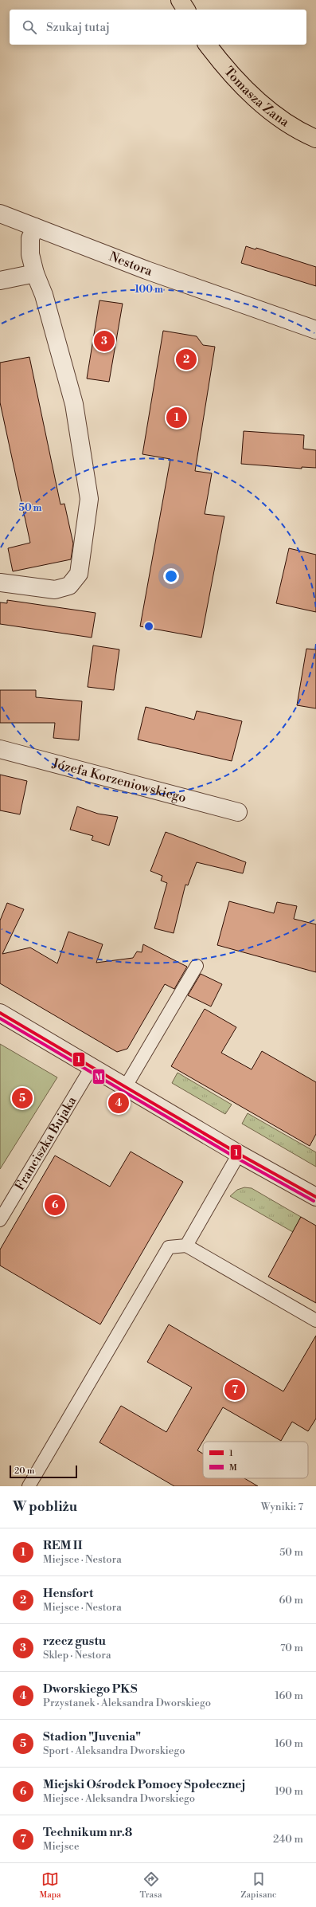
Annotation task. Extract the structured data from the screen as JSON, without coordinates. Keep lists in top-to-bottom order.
{
  "streets": {
    "main road": ["Tomasza Zana"],
    "street": ["Nestora", "Józefa Korzeniowskiego"],
    "lane": ["Franciszka Bujaka"]
  },
  "lines": ["transit line 1", "transit line M"],
  "legend": ["1", "M"],
  "scale_bar": "20 m",
  "page": {
    "search": "Szukaj tutaj",
    "pins": [
      "3",
      "2",
      "1",
      "5",
      "4",
      "6",
      "7"
    ],
    "scale": "20 m",
    "heading": ["W pobliżu", "Wyniki: 7"],
    "list": [
      {
        "mark": "1",
        "name": "REM II",
        "note": "Miejsce · Nestora",
        "value": "50 m"
      },
      {
        "mark": "2",
        "name": "Hensfort",
        "note": "Miejsce · Nestora",
        "value": "60 m"
      },
      {
        "mark": "3",
        "name": "rzecz gustu",
        "note": "Sklep · Nestora",
        "value": "70 m"
      },
      {
        "mark": "4",
        "name": "Dworskiego PKS",
        "note": "Przystanek · Aleksandra Dworskiego",
        "value": "160 m"
      },
      {
        "mark": "5",
        "name": "Stadion \"Juvenia\"",
        "note": "Sport · Aleksandra Dworskiego",
        "value": "160 m"
      },
      {
        "mark": "6",
        "name": "Miejski Ośrodek Pomocy Społecznej",
        "note": "Miejsce · Aleksandra Dworskiego",
        "value": "190 m"
      },
      {
        "mark": "7",
        "name": "Technikum nr.8",
        "note": "Miejsce",
        "value": "240 m"
      }
    ],
    "nav": ["Mapa", "Trasa", "Zapisane"]
  },
  "rings": ["100 m", "50 m"]
}
